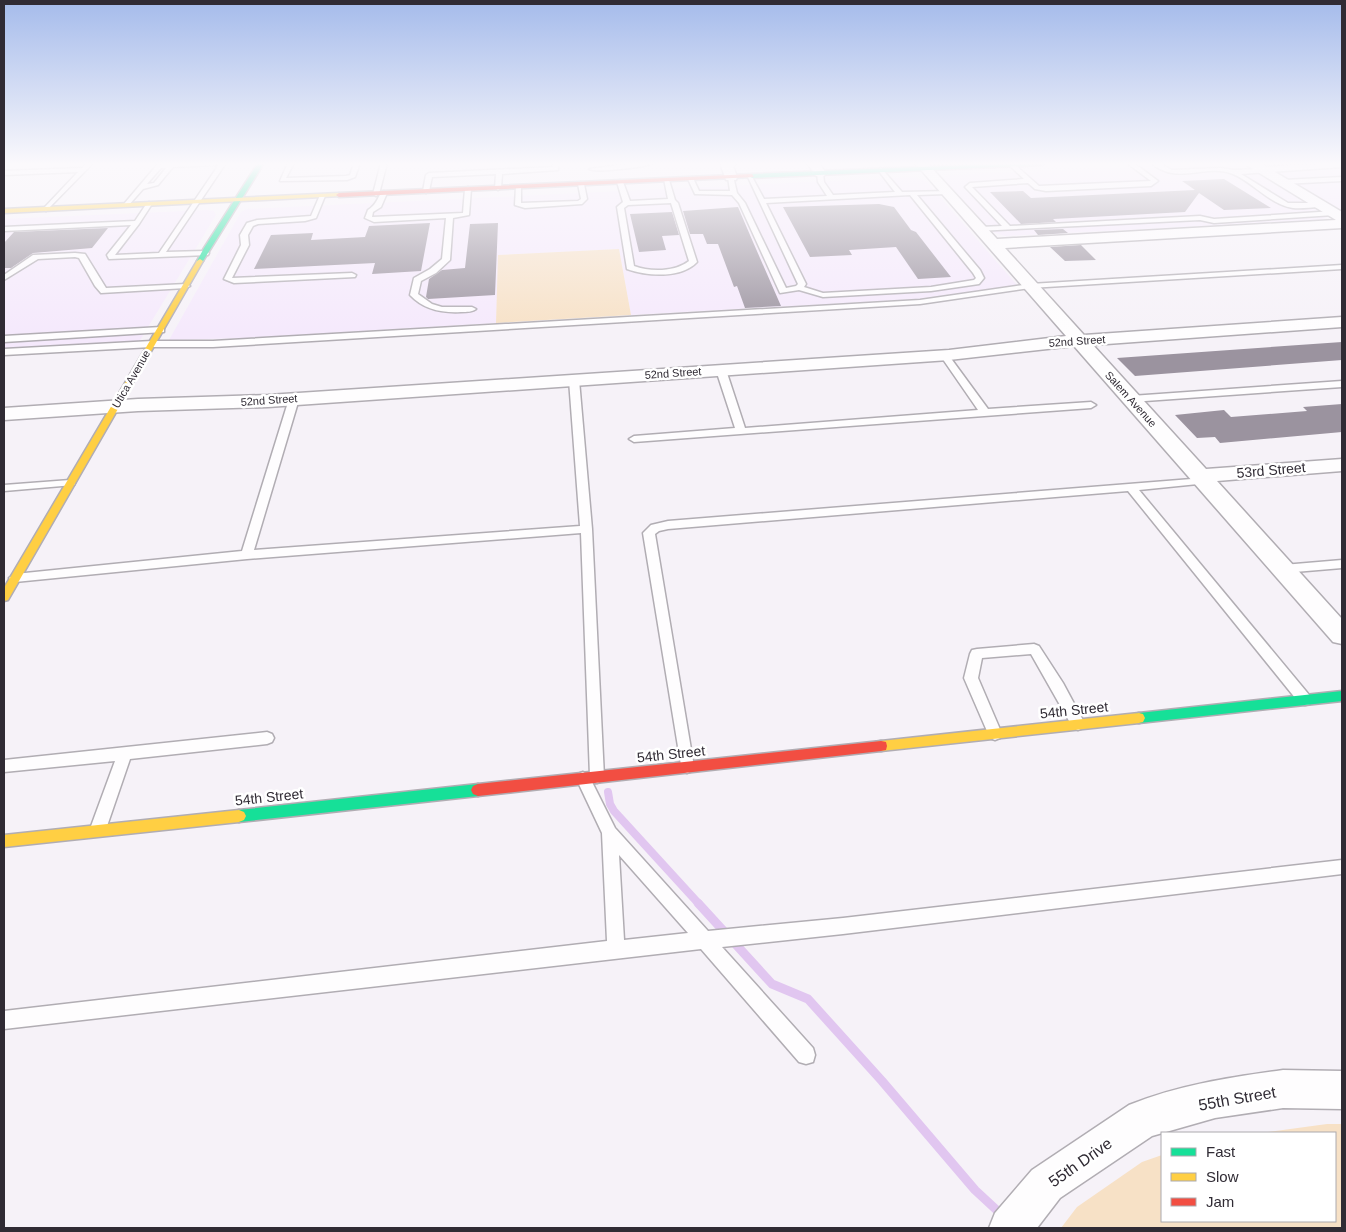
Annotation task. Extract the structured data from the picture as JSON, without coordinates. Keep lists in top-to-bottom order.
{
  "streets": {
    "street": [
      "52nd Street",
      "Utica Avenue",
      "Salem Avenue",
      "53rd Street",
      "54th Street",
      "55th Street",
      "55th Drive"
    ]
  },
  "crossings": [
    ["52nd Street", "Utica Avenue"],
    ["52nd Street", "Salem Avenue"],
    ["Salem Avenue", "53rd Street"],
    ["55th Street", "55th Drive"]
  ],
  "legend": ["Fast", "Slow", "Jam"]
}
